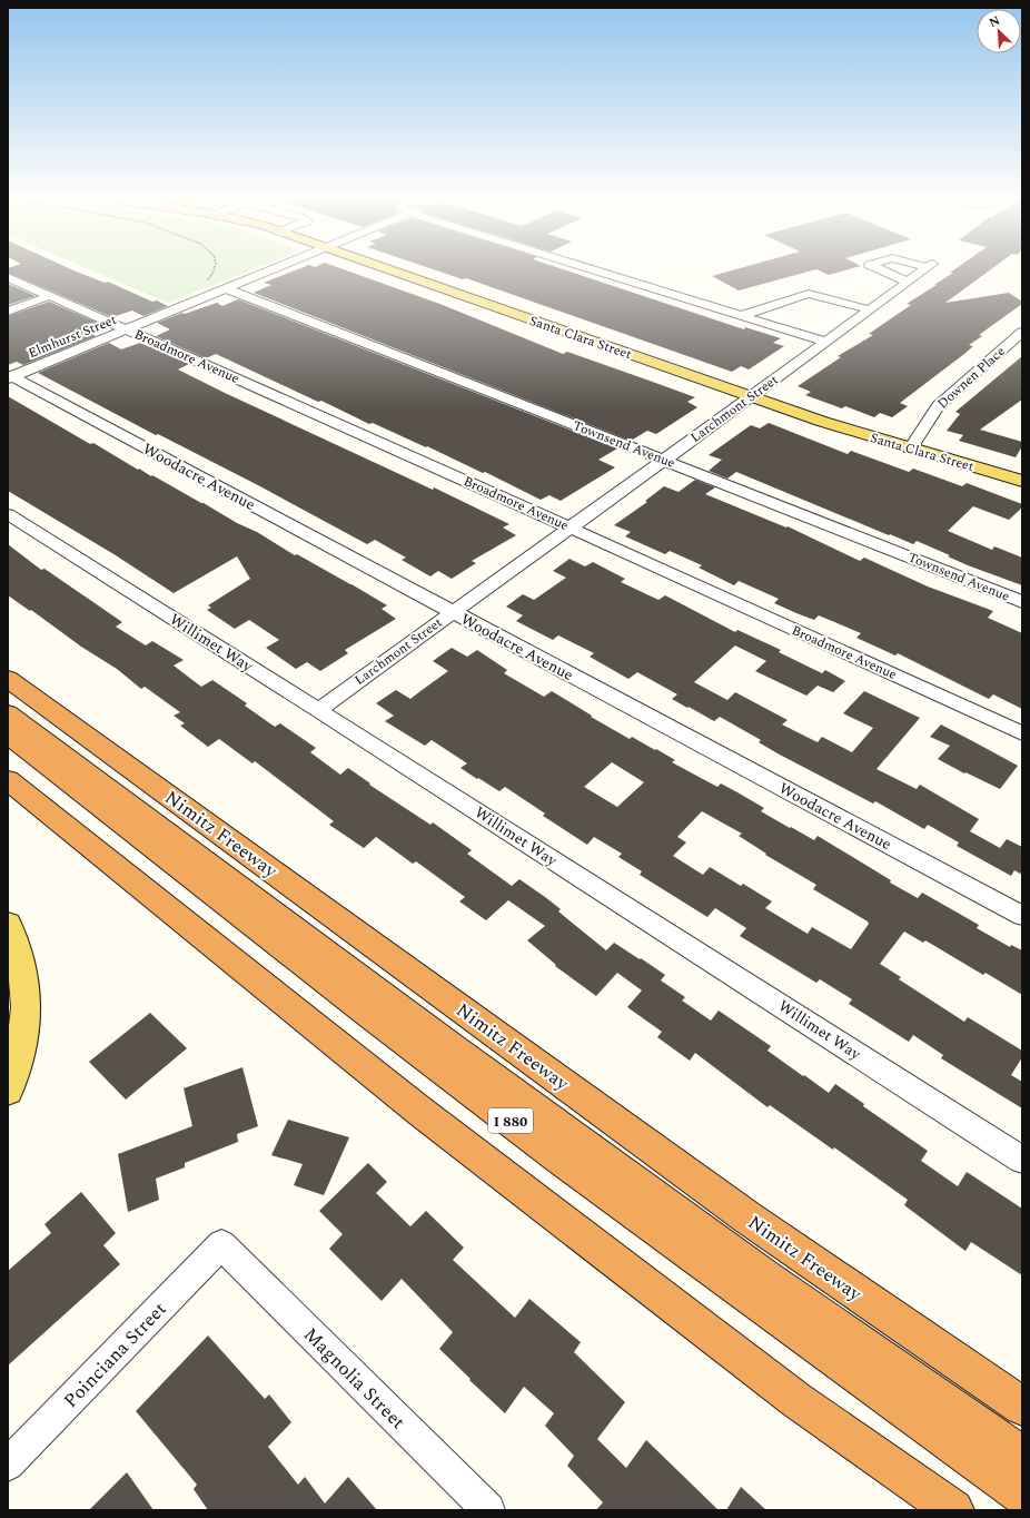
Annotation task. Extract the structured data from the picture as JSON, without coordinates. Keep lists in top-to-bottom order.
{
  "streets": {
    "highway": ["Nimitz Freeway", "I 880"],
    "main road": ["Santa Clara Street"],
    "street": [
      "Elmhurst Street",
      "Broadmore Avenue",
      "Downen Place",
      "Larchmont Street",
      "Townsend Avenue",
      "Woodacre Avenue",
      "Willimet Way",
      "Poinciana Street",
      "Magnolia Street"
    ]
  },
  "crossings": [
    ["Elmhurst Street", "Broadmore Avenue"],
    ["Elmhurst Street", "Townsend Avenue"],
    ["Elmhurst Street", "Woodacre Avenue"],
    ["Santa Clara Street", "Downen Place"],
    ["Santa Clara Street", "Larchmont Street"],
    ["Broadmore Avenue", "Larchmont Street"],
    ["Larchmont Street", "Townsend Avenue"],
    ["Larchmont Street", "Woodacre Avenue"],
    ["Larchmont Street", "Willimet Way"],
    ["Poinciana Street", "Magnolia Street"]
  ],
  "north": "top left"
}
